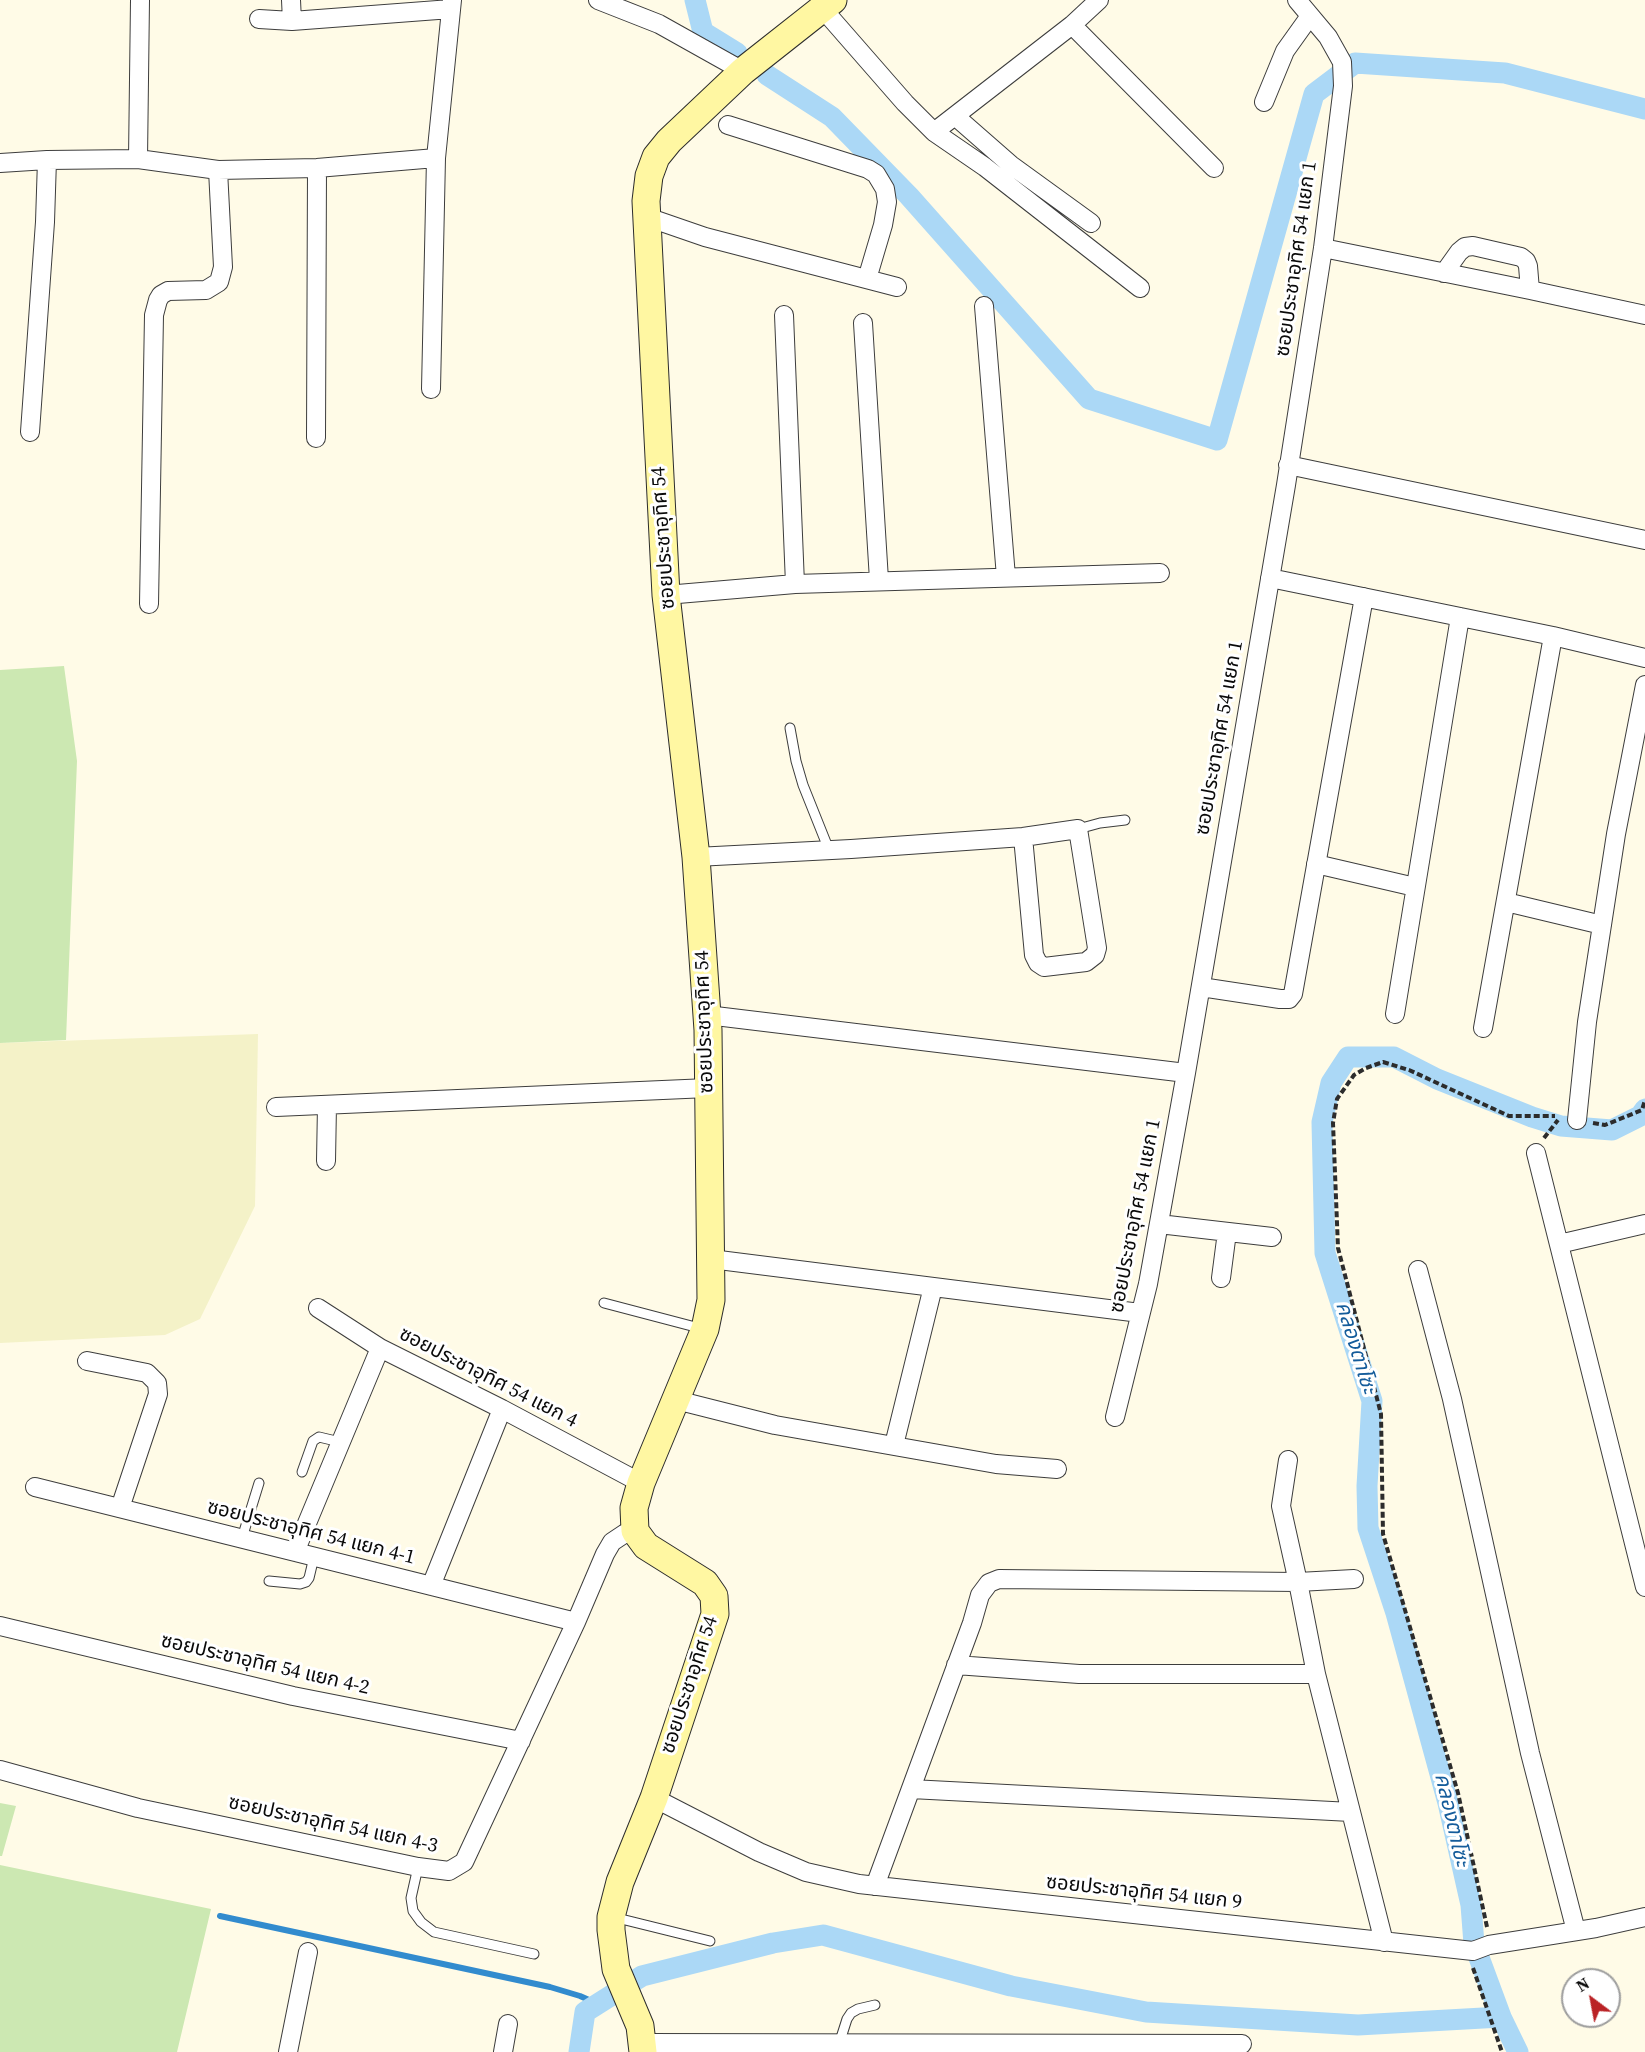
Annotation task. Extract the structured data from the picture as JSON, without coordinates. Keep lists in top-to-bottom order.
{
  "streets": {
    "street": [
      "ซอยประชาอุทิศ 54 แยก 1",
      "ซอยประชาอุทิศ 54",
      "ซอยประชาอุทิศ 54 แยก 4",
      "ซอยประชาอุทิศ 54 แยก 4-1",
      "ซอยประชาอุทิศ 54 แยก 4-2",
      "ซอยประชาอุทิศ 54 แยก 4-3",
      "ซอยประชาอุทิศ 54 แยก 9"
    ]
  },
  "crossings": [
    ["ซอยประชาอุทิศ 54", "ซอยประชาอุทิศ 54 แยก 4"],
    ["ซอยประชาอุทิศ 54", "ซอยประชาอุทิศ 54 แยก 4-3"],
    ["ซอยประชาอุทิศ 54", "ซอยประชาอุทิศ 54 แยก 9"],
    ["ซอยประชาอุทิศ 54 แยก 4-1", "ซอยประชาอุทิศ 54 แยก 4-3"],
    ["ซอยประชาอุทิศ 54 แยก 4-2", "ซอยประชาอุทิศ 54 แยก 4-3"]
  ],
  "water": ["คลองตาโซะ"],
  "north": "top left"
}
